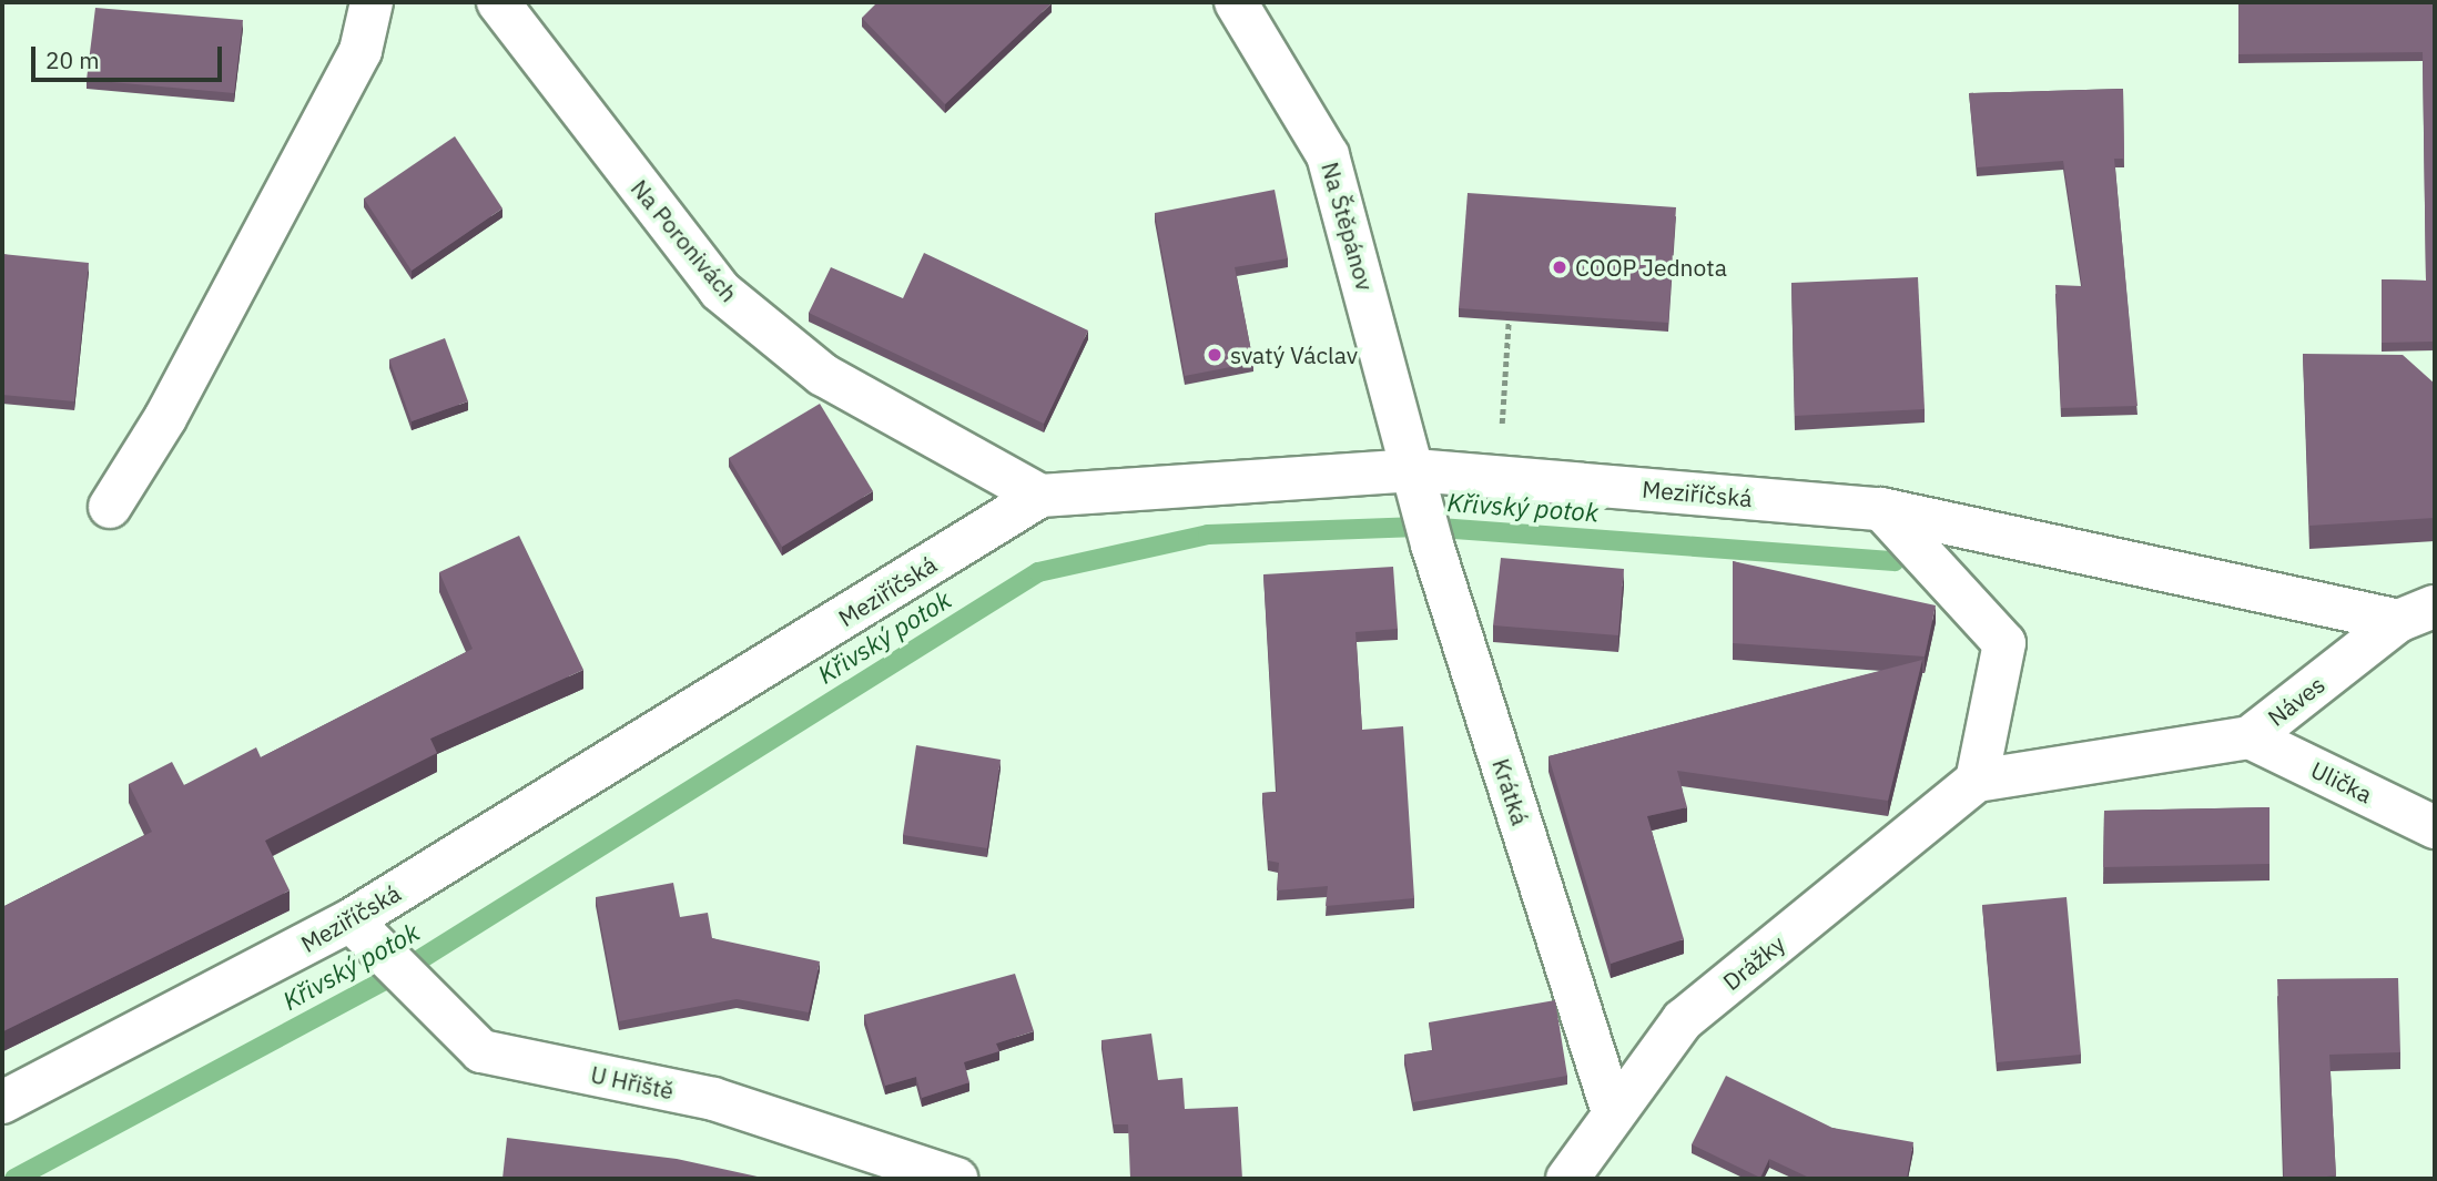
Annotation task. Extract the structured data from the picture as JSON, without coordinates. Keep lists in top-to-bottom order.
{
  "streets": {
    "street": [
      "Na Štěpánov",
      "Na Poronivách",
      "Meziříčská",
      "Náves",
      "Ulička",
      "Krátká",
      "Drážky",
      "U Hřiště"
    ]
  },
  "crossings": [
    ["Na Štěpánov", "Meziříčská"],
    ["Na Štěpánov", "Krátká"],
    ["Na Poronivách", "Meziříčská"],
    ["Meziříčská", "Náves"],
    ["Meziříčská", "Krátká"],
    ["Meziříčská", "U Hřiště"],
    ["Náves", "Ulička"],
    ["Náves", "Drážky"],
    ["Krátká", "Drážky"]
  ],
  "water": ["Křivský potok"],
  "places": ["COOP Jednota", "svatý Václav"],
  "scale_bar": "20 m"
}
